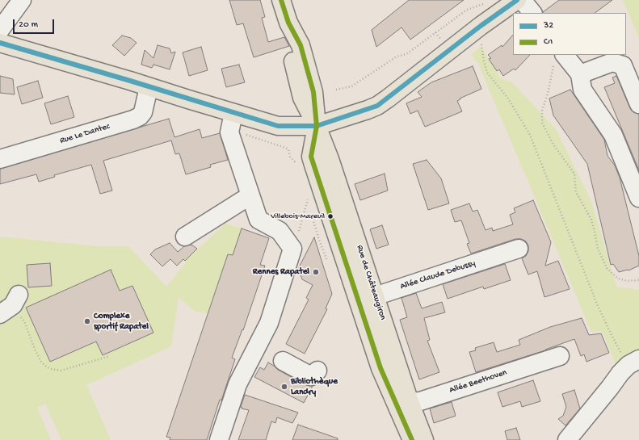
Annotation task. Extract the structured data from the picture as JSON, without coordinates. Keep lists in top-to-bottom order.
{
  "streets": {
    "main road": ["Rue de Châteaugiron"],
    "street": ["Rue Le Dantec", "Allée Claude Debussy", "Allée Beethoven"]
  },
  "crossings": [
    ["Allée Claude Debussy", "Rue de Châteaugiron"],
    ["Rue de Châteaugiron", "Allée Beethoven"]
  ],
  "places": [
    "Villebois-Mareuil",
    "Rennes Rapatel",
    "Complexe sportif Rapatel",
    "Bibliothèque Landry"
  ],
  "lines": ["transit line 32", "transit line C1"],
  "legend": ["32", "C1"],
  "scale_bar": "20 m"
}
